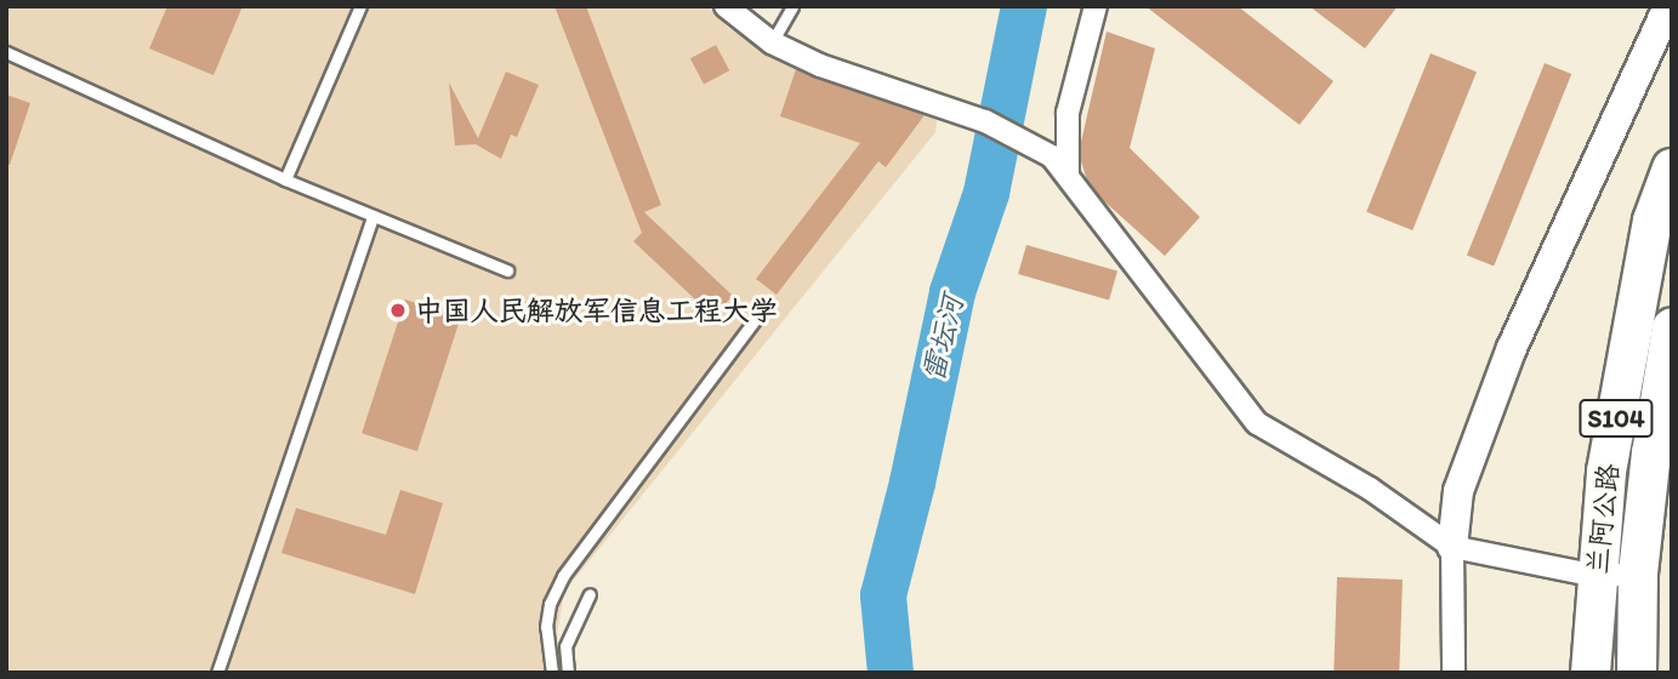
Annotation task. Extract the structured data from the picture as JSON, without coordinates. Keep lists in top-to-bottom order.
{
  "streets": {
    "highway": ["S104", "兰阿公路"]
  },
  "water": ["雷坛河"],
  "places": ["中国人民解放军信息工程大学"]
}
